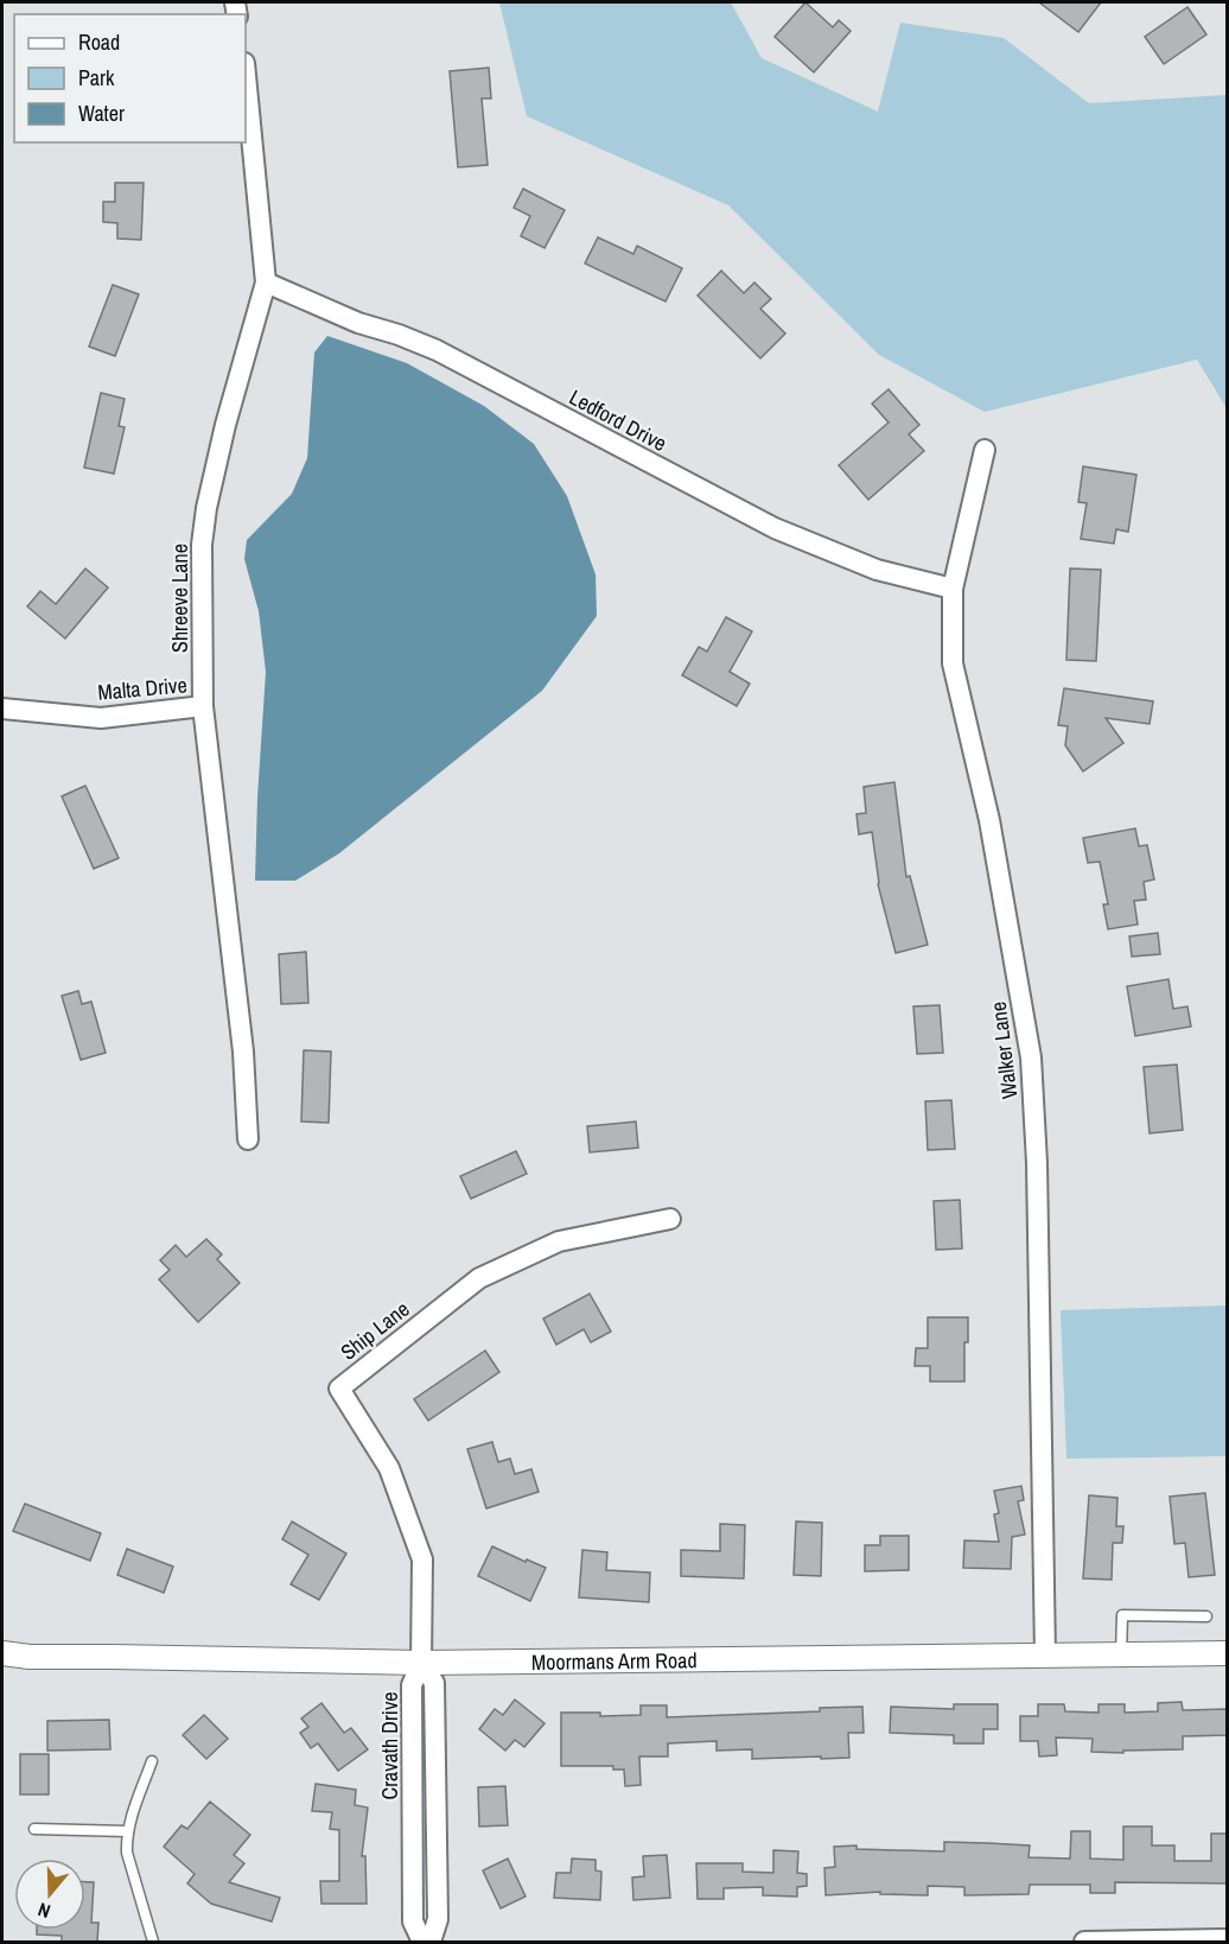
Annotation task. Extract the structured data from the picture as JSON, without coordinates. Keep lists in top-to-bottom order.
{
  "streets": {
    "street": [
      "Ledford Drive",
      "Shreeve Lane",
      "Malta Drive",
      "Walker Lane",
      "Ship Lane",
      "Moormans Arm Road",
      "Cravath Drive"
    ]
  },
  "crossings": [
    ["Ledford Drive", "Shreeve Lane"],
    ["Ledford Drive", "Walker Lane"],
    ["Shreeve Lane", "Malta Drive"],
    ["Walker Lane", "Moormans Arm Road"],
    ["Ship Lane", "Moormans Arm Road"],
    ["Ship Lane", "Cravath Drive"],
    ["Moormans Arm Road", "Cravath Drive"]
  ],
  "legend": ["Road", "Park", "Water"],
  "north": "bottom"
}
